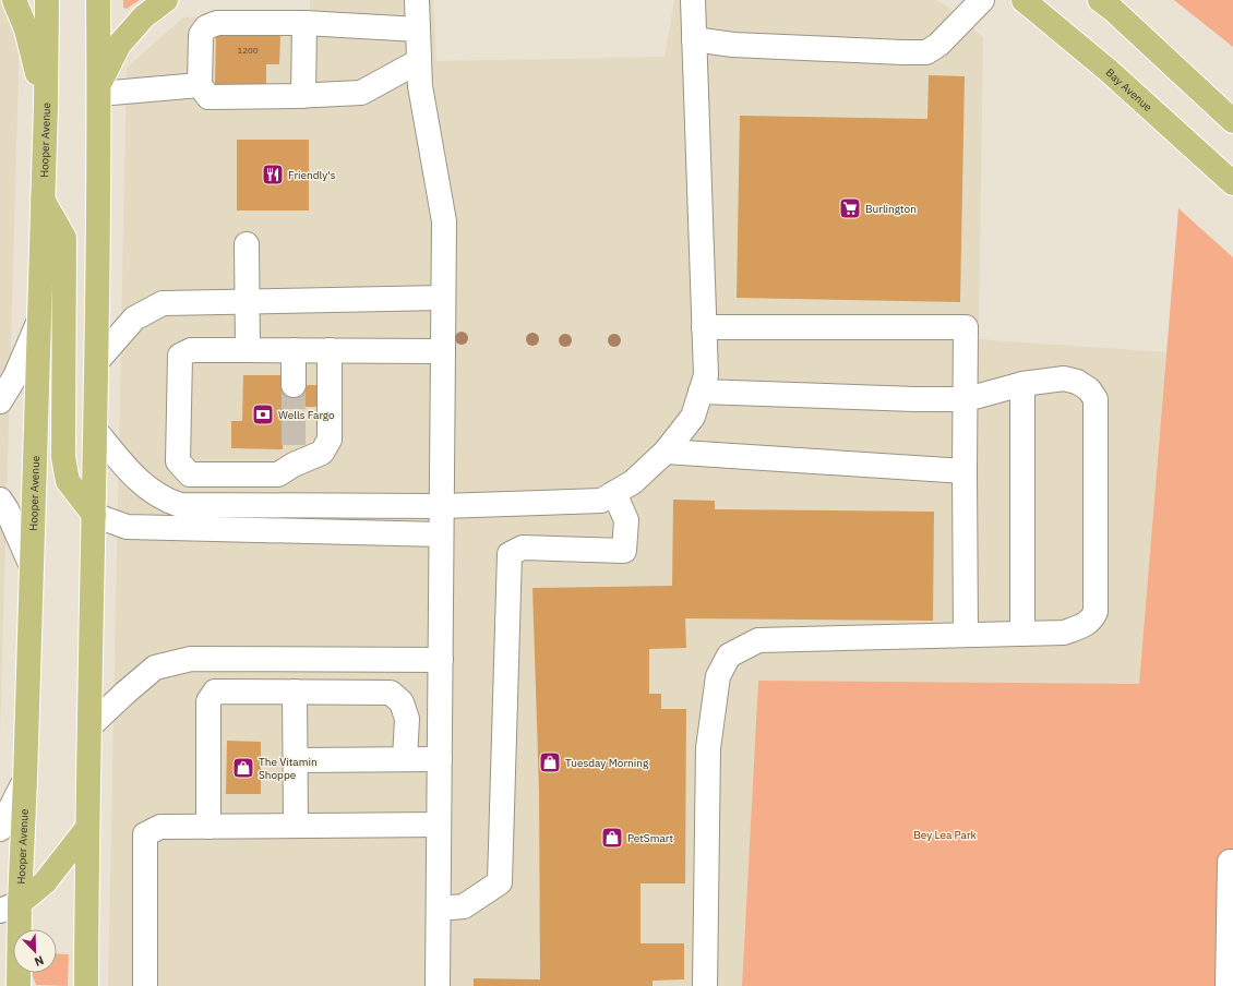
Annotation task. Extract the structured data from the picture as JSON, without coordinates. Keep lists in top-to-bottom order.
{
  "streets": {
    "main road": ["Bay Avenue", "Hooper Avenue"]
  },
  "parks": ["Bey Lea Park"],
  "places": {
    "restaurant": ["Friendly's"],
    "supermarket": ["Burlington"],
    "bank": ["Wells Fargo"],
    "shop": ["Tuesday Morning", "The Vitamin Shoppe", "PetSmart"]
  },
  "house_numbers": ["1200"],
  "north": "bottom right"
}
